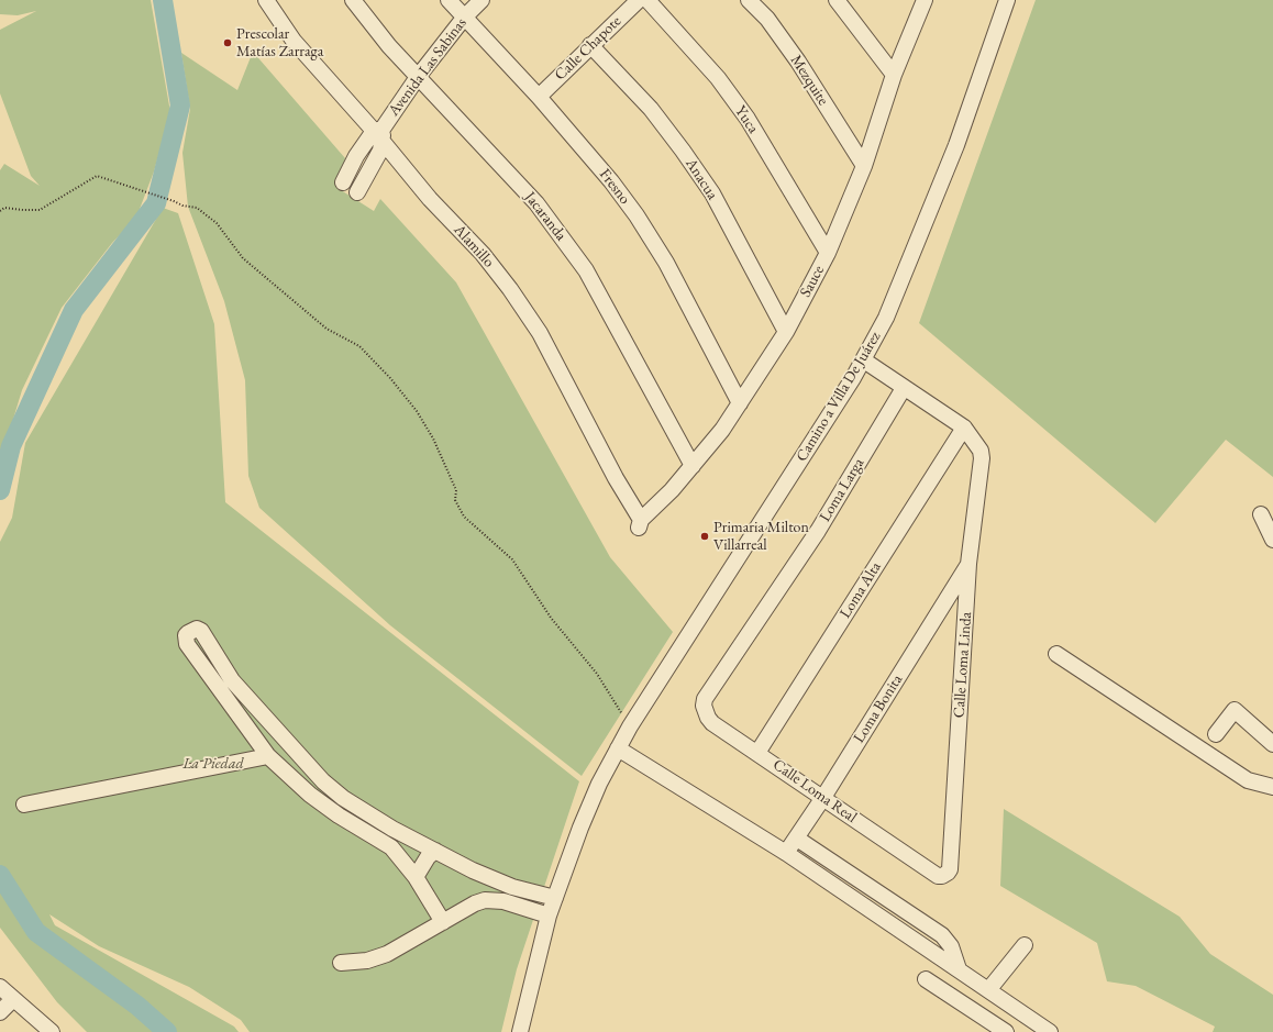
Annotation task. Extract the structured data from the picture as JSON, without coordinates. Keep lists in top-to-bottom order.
{
  "streets": {
    "street": [
      "Calle Chapote",
      "Avenida Las Sabinas",
      "Mezquite",
      "Yuca",
      "Anacua",
      "Fresno",
      "Jacaranda",
      "Alamillo",
      "Sauce",
      "Camino a Villa De Juárez",
      "Loma Larga",
      "Loma Alta",
      "Calle Loma Linda",
      "Loma Bonita",
      "Calle Loma Real"
    ]
  },
  "crossings": [
    ["Calle Chapote", "Anacua"],
    ["Calle Chapote", "Fresno"],
    ["Avenida Las Sabinas", "Fresno"],
    ["Avenida Las Sabinas", "Jacaranda"],
    ["Avenida Las Sabinas", "Alamillo"],
    ["Mezquite", "Sauce"],
    ["Yuca", "Sauce"],
    ["Anacua", "Sauce"],
    ["Fresno", "Sauce"],
    ["Jacaranda", "Sauce"],
    ["Alamillo", "Sauce"],
    ["Loma Larga", "Calle Loma Real"],
    ["Loma Alta", "Calle Loma Linda"],
    ["Loma Alta", "Calle Loma Real"],
    ["Calle Loma Linda", "Loma Bonita"],
    ["Calle Loma Linda", "Calle Loma Real"],
    ["Loma Bonita", "Calle Loma Real"]
  ],
  "parks": ["La Piedad"],
  "places": ["Prescolar Matías Zarraga", "Primaria Milton Villarreal"]
}
